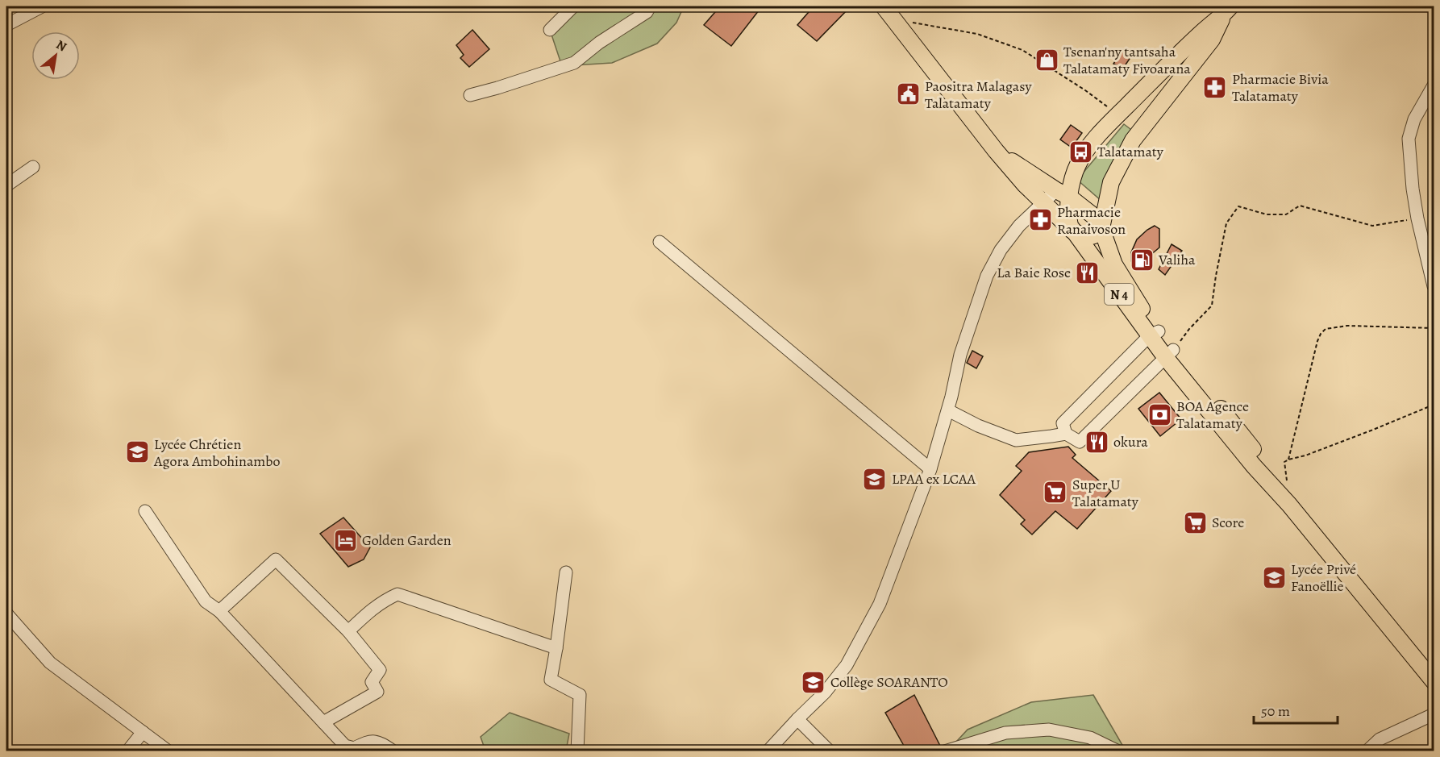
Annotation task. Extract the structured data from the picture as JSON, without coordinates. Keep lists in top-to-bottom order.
{
  "streets": {
    "main road": ["N 4"]
  },
  "places": {
    "shop": ["Tsenan'ny tantsaha Talatamaty Fivoarana"],
    "pharmacy": ["Pharmacie Bivia Talatamaty", "Pharmacie Ranaivoson"],
    "public building": ["Paositra Malagasy Talatamaty"],
    "bus stop": ["Talatamaty"],
    "fuel station": ["Valiha"],
    "restaurant": ["La Baie Rose", "okura"],
    "bank": ["BOA Agence Talatamaty"],
    "school or university": [
      "Lycée Chrétien Agora Ambohinambo",
      "LPAA ex LCAA",
      "Lycée Privé Fanoëllie",
      "Collège SOARANTO"
    ],
    "supermarket": ["Super U Talatamaty", "Score"],
    "hotel": ["Golden Garden"]
  },
  "scale_bar": "50 m",
  "north": "top right"
}
